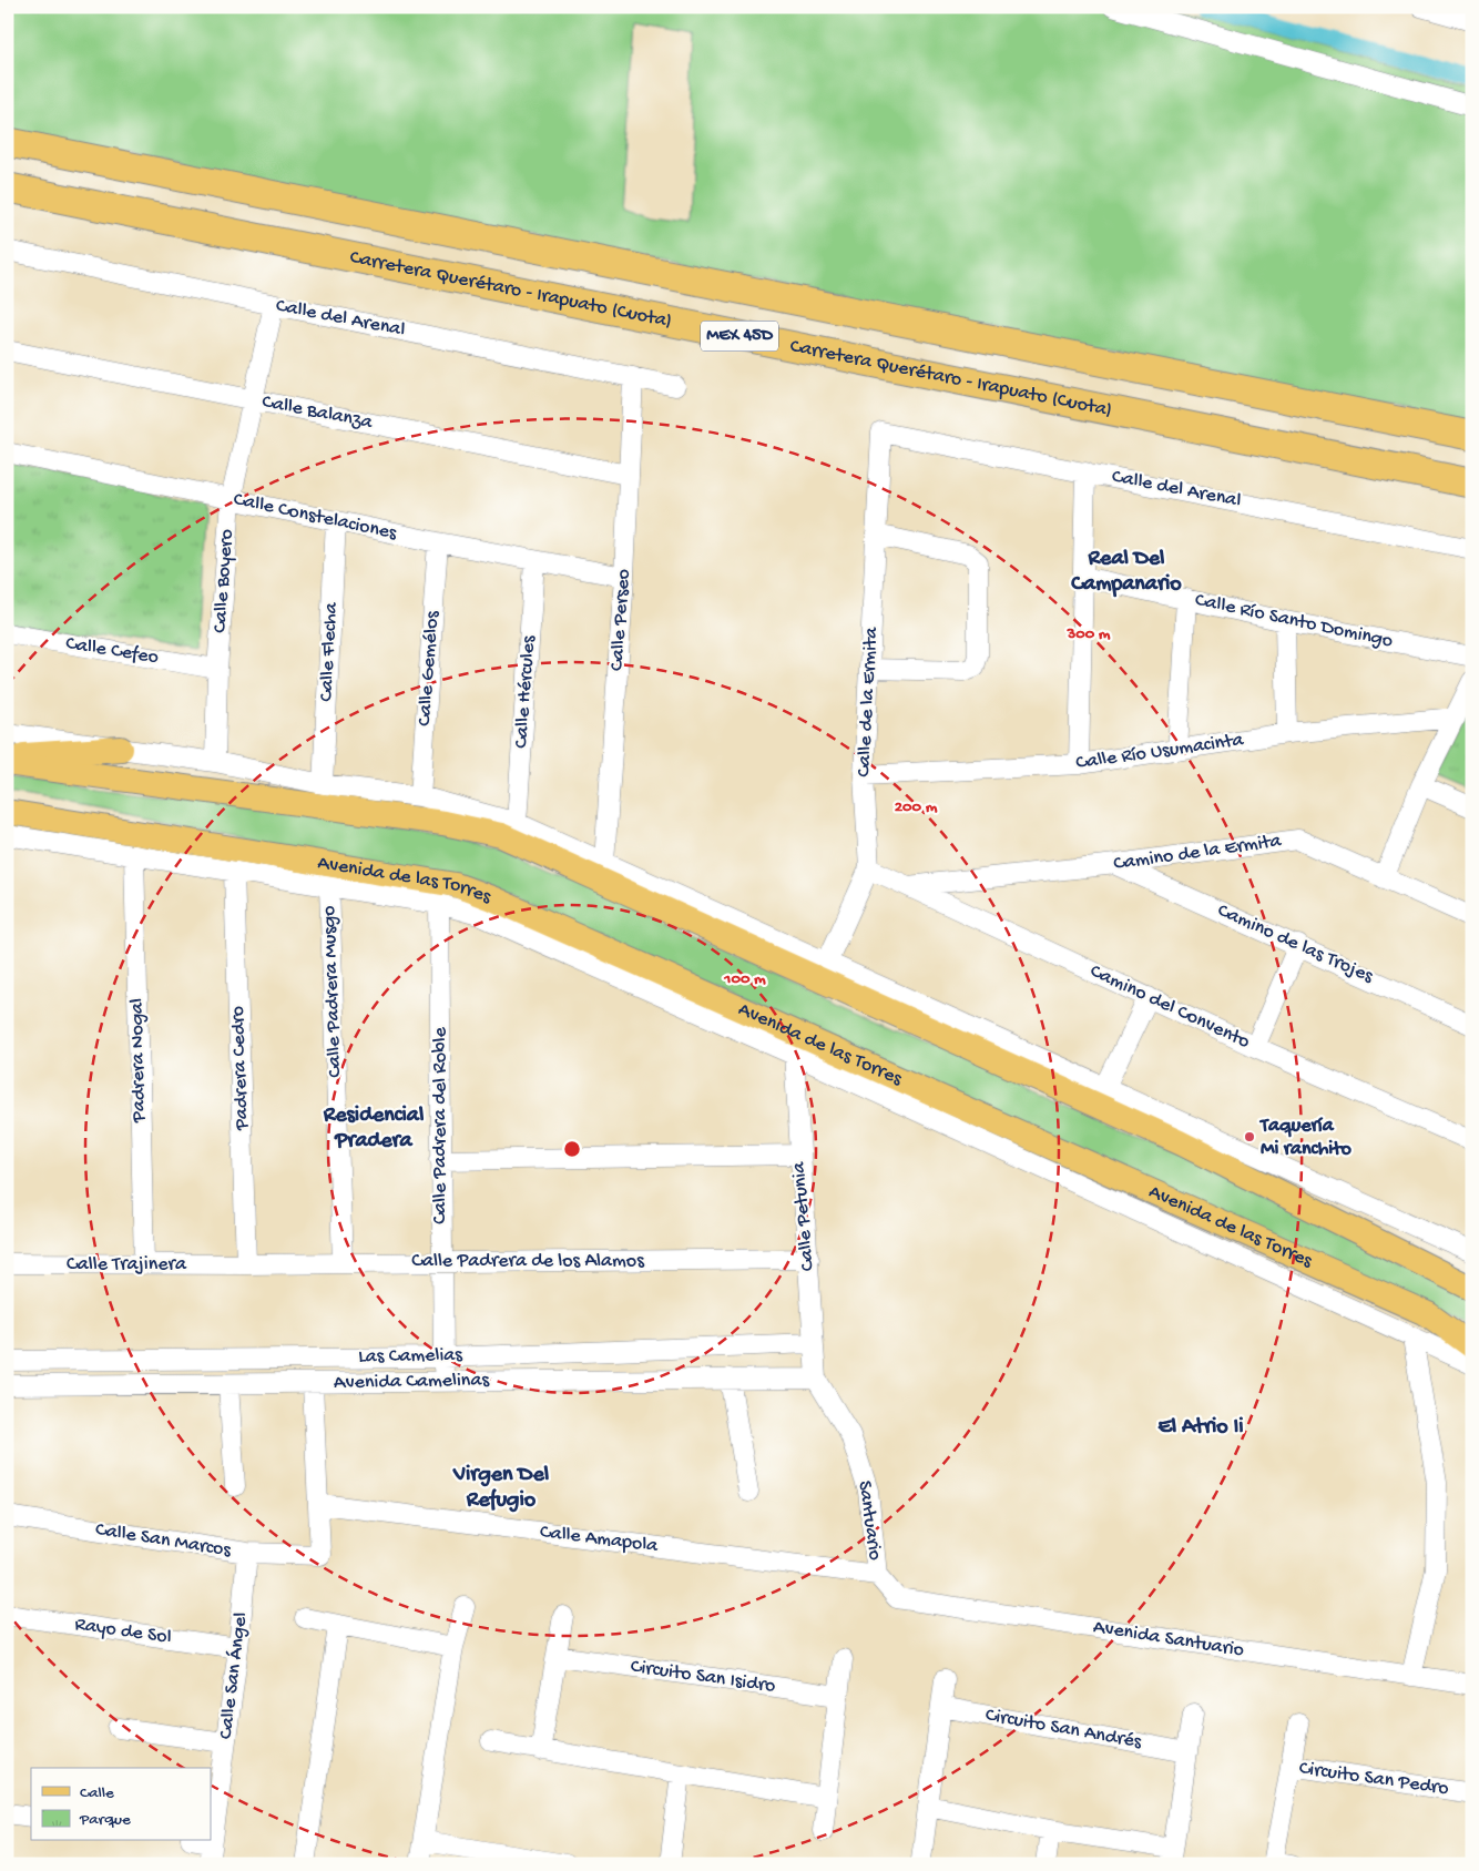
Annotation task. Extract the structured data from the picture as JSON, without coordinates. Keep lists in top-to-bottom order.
{
  "streets": {
    "highway": ["Carretera Querétaro - Irapuato (Cuota)", "MEX 45D"],
    "main road": ["Avenida de las Torres"],
    "street": [
      "Calle del Arenal",
      "Calle Balanza",
      "Calle Constelaciones",
      "Calle Boyero",
      "Calle Perseo",
      "Calle Río Santo Domingo",
      "Calle Cefeo",
      "Calle Flecha",
      "Calle Gemélos",
      "Calle Hércules",
      "Calle de la Ermita",
      "Calle Río Usumacinta",
      "Camino de la Ermita",
      "Camino de las Trojes",
      "Calle Padrera Musgo",
      "Camino del Convento",
      "Padrera Nogal",
      "Padrera Cedro",
      "Calle Padrera del Roble",
      "Calle Petunia",
      "Calle Padrera de los Alamos",
      "Calle Trajinera",
      "Las Camelias",
      "Avenida Camelinas",
      "Santuario",
      "Calle Amapola",
      "Calle San Marcos",
      "Rayo de Sol",
      "Avenida Santuario",
      "Calle San Ángel",
      "Circuito San Isidro",
      "Circuito San Andrés",
      "Circuito San Pedro"
    ]
  },
  "crossings": [
    ["Calle del Arenal", "Calle Boyero"],
    ["Calle del Arenal", "Calle Perseo"],
    ["Calle del Arenal", "Calle de la Ermita"],
    ["Calle Balanza", "Calle Boyero"],
    ["Calle Balanza", "Calle Perseo"],
    ["Calle Constelaciones", "Calle Boyero"],
    ["Calle Constelaciones", "Calle Perseo"],
    ["Calle Constelaciones", "Calle Flecha"],
    ["Calle Constelaciones", "Calle Gemélos"],
    ["Calle Constelaciones", "Calle Hércules"],
    ["Calle Boyero", "Calle Cefeo"],
    ["Calle de la Ermita", "Calle Río Usumacinta"],
    ["Calle de la Ermita", "Camino del Convento"],
    ["Camino de la Ermita", "Camino de las Trojes"],
    ["Camino de la Ermita", "Camino del Convento"],
    ["Avenida de las Torres", "Calle Padrera Musgo"],
    ["Avenida de las Torres", "Padrera Nogal"],
    ["Avenida de las Torres", "Padrera Cedro"],
    ["Avenida de las Torres", "Calle Padrera del Roble"],
    ["Avenida de las Torres", "Calle Petunia"],
    ["Calle Padrera Musgo", "Calle Padrera de los Alamos"],
    ["Padrera Nogal", "Calle Trajinera"],
    ["Padrera Cedro", "Calle Padrera de los Alamos"],
    ["Padrera Cedro", "Calle Trajinera"],
    ["Calle Padrera del Roble", "Calle Padrera de los Alamos"],
    ["Calle Padrera del Roble", "Las Camelias"],
    ["Calle Padrera del Roble", "Avenida Camelinas"],
    ["Calle Petunia", "Calle Padrera de los Alamos"],
    ["Calle Petunia", "Las Camelias"],
    ["Calle Petunia", "Avenida Camelinas"],
    ["Calle Petunia", "Santuario"],
    ["Calle Padrera de los Alamos", "Calle Trajinera"],
    ["Avenida Camelinas", "Santuario"],
    ["Santuario", "Calle Amapola"],
    ["Santuario", "Avenida Santuario"],
    ["Calle Amapola", "Calle San Marcos"],
    ["Calle Amapola", "Avenida Santuario"],
    ["Calle San Marcos", "Calle San Ángel"],
    ["Rayo de Sol", "Calle San Ángel"]
  ],
  "districts": [
    "Real Del Campanario",
    "Residencial Pradera",
    "El Atrio Ii",
    "Virgen Del Refugio"
  ],
  "places": ["Taquería Mi ranchito"],
  "legend": ["Calle", "Parque"],
  "rings": ["300 m", "200 m", "100 m"]
}
